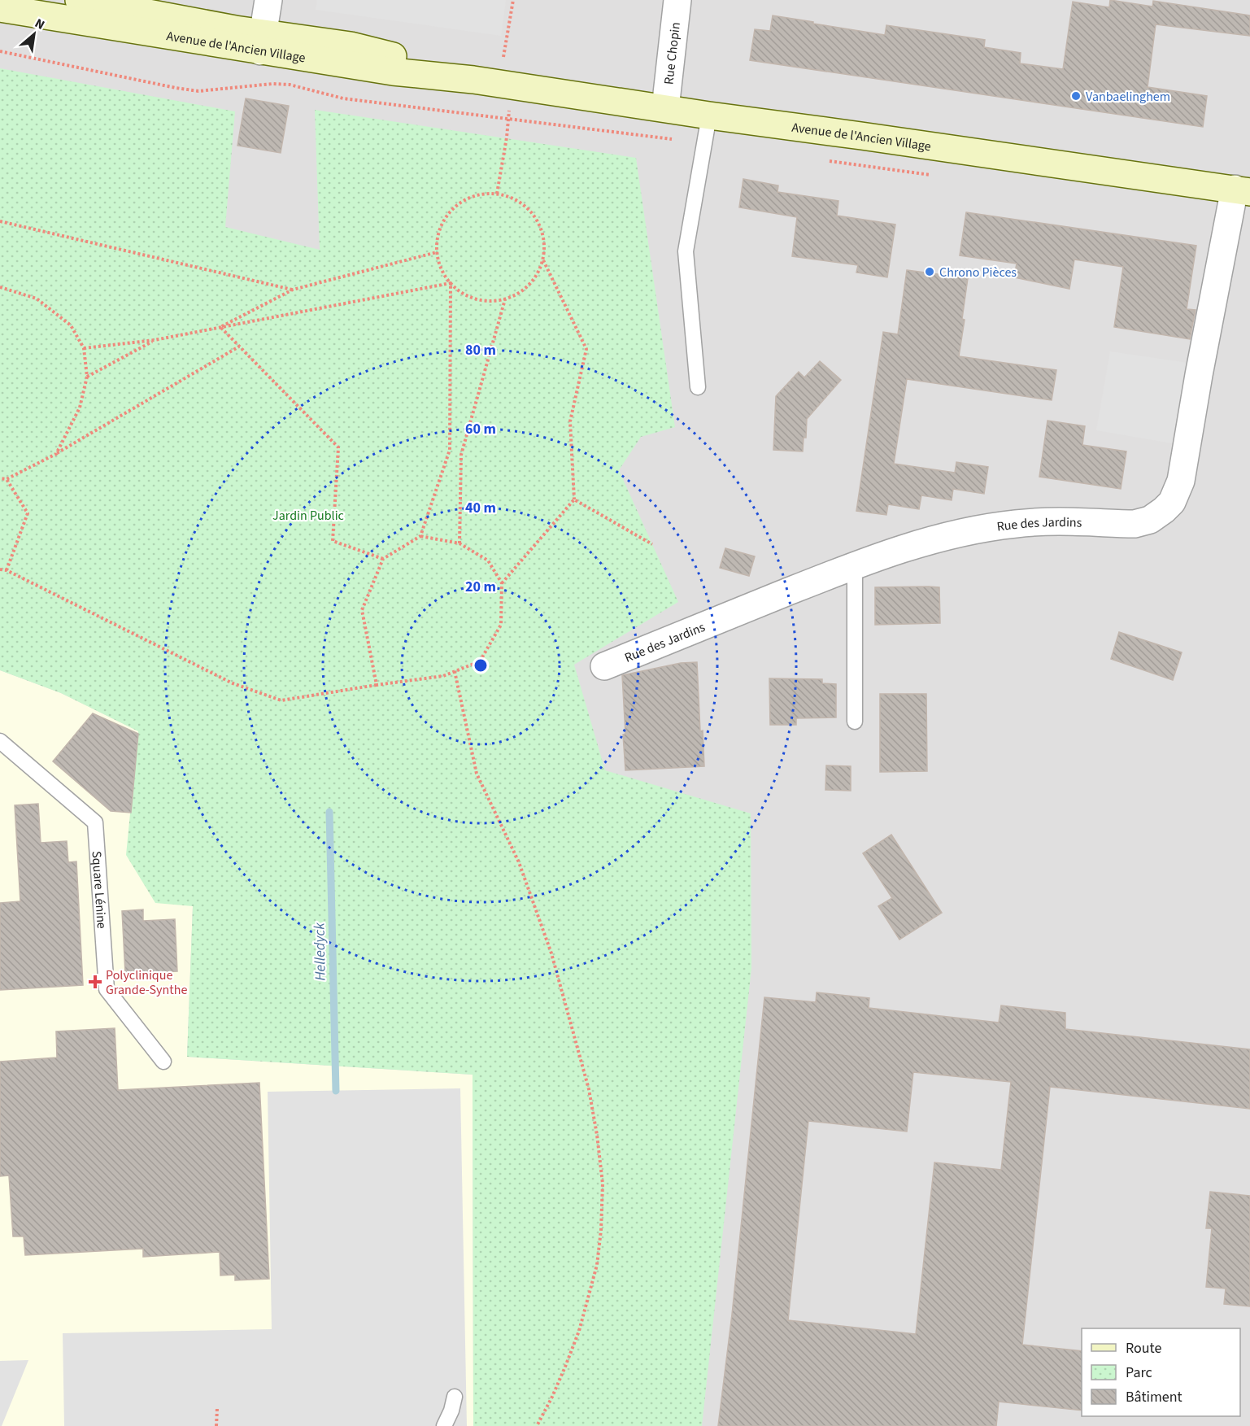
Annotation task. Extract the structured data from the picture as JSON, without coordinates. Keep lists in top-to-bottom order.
{
  "streets": {
    "street": ["Avenue de l'Ancien Village", "Rue Chopin", "Rue des Jardins"],
    "lane": ["Square Lénine"]
  },
  "crossings": [
    ["Avenue de l'Ancien Village", "Rue Chopin"],
    ["Avenue de l'Ancien Village", "Rue des Jardins"]
  ],
  "water": ["Helledyck"],
  "parks": ["Jardin Public"],
  "places": {
    "other": ["Vanbaelinghem", "Chrono Pièces"],
    "health": ["Polyclinique Grande-Synthe"]
  },
  "legend": ["Route", "Parc", "Bâtiment"],
  "north": "top right",
  "rings": [
    "80 m",
    "60 m",
    "40 m",
    "20 m"
  ]
}
